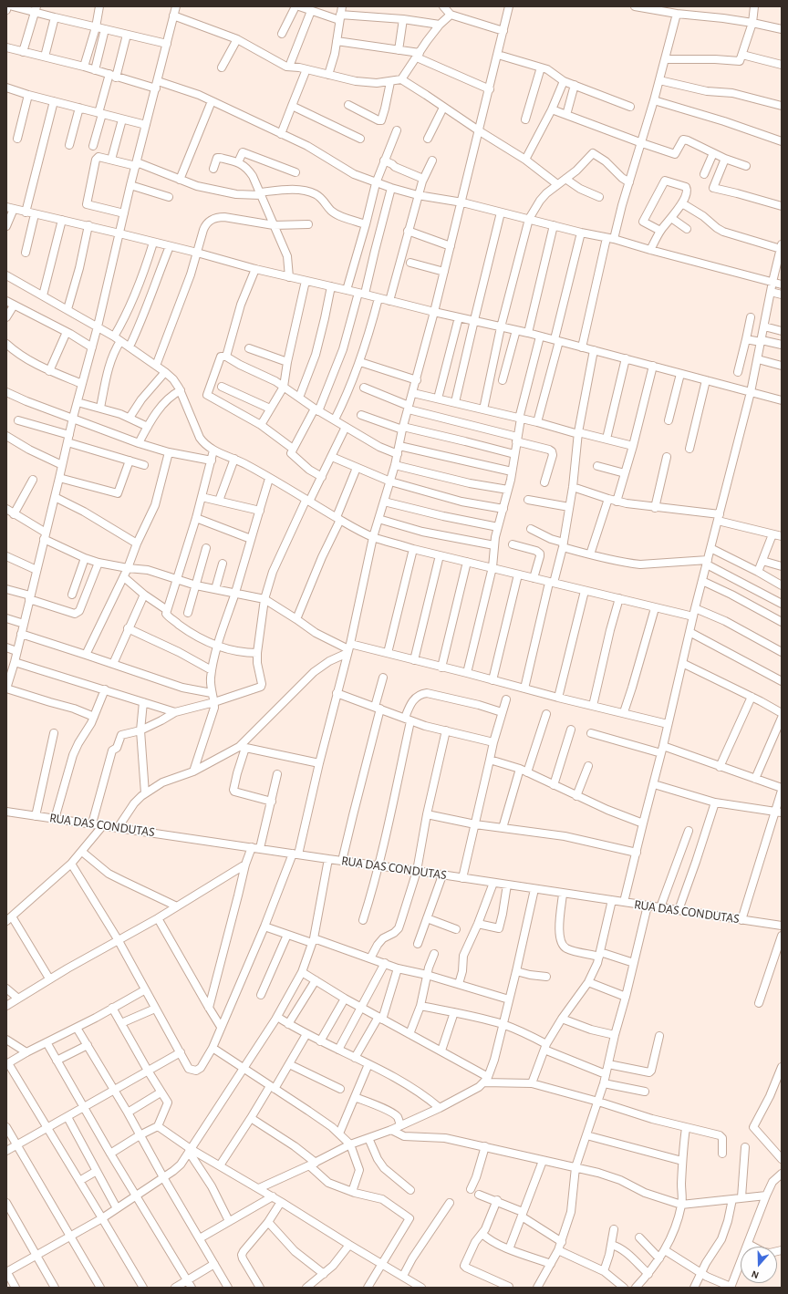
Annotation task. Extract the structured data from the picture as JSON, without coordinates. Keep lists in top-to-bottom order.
{
  "streets": {
    "street": ["RUA DAS CONDUTAS"]
  },
  "north": "bottom"
}
